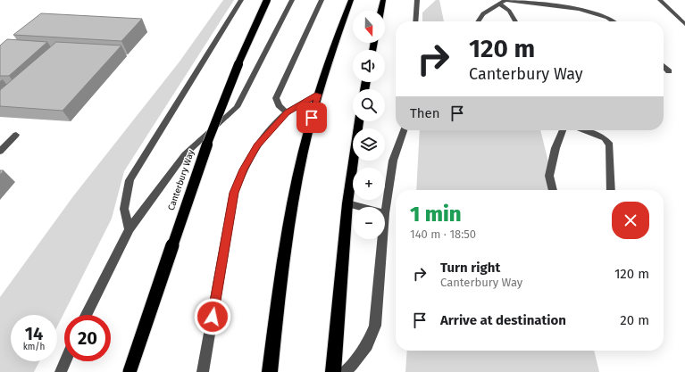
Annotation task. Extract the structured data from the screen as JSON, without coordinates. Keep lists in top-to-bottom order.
{
  "streets": {
    "highway": ["Canterbury Way"]
  },
  "north": "bottom",
  "page": {
    "map_buttons": ["+", "−"],
    "turn": ["120 m", "Canterbury Way"],
    "then": "Then",
    "heading": ["1 min", "140 m · 18:50"],
    "list": [
      {
        "name": "Turn right",
        "note": "Canterbury Way",
        "value": "120 m"
      },
      {
        "name": "Arrive at destination",
        "value": "20 m"
      }
    ],
    "speed": "14 km/h",
    "limit": "20"
  }
}
